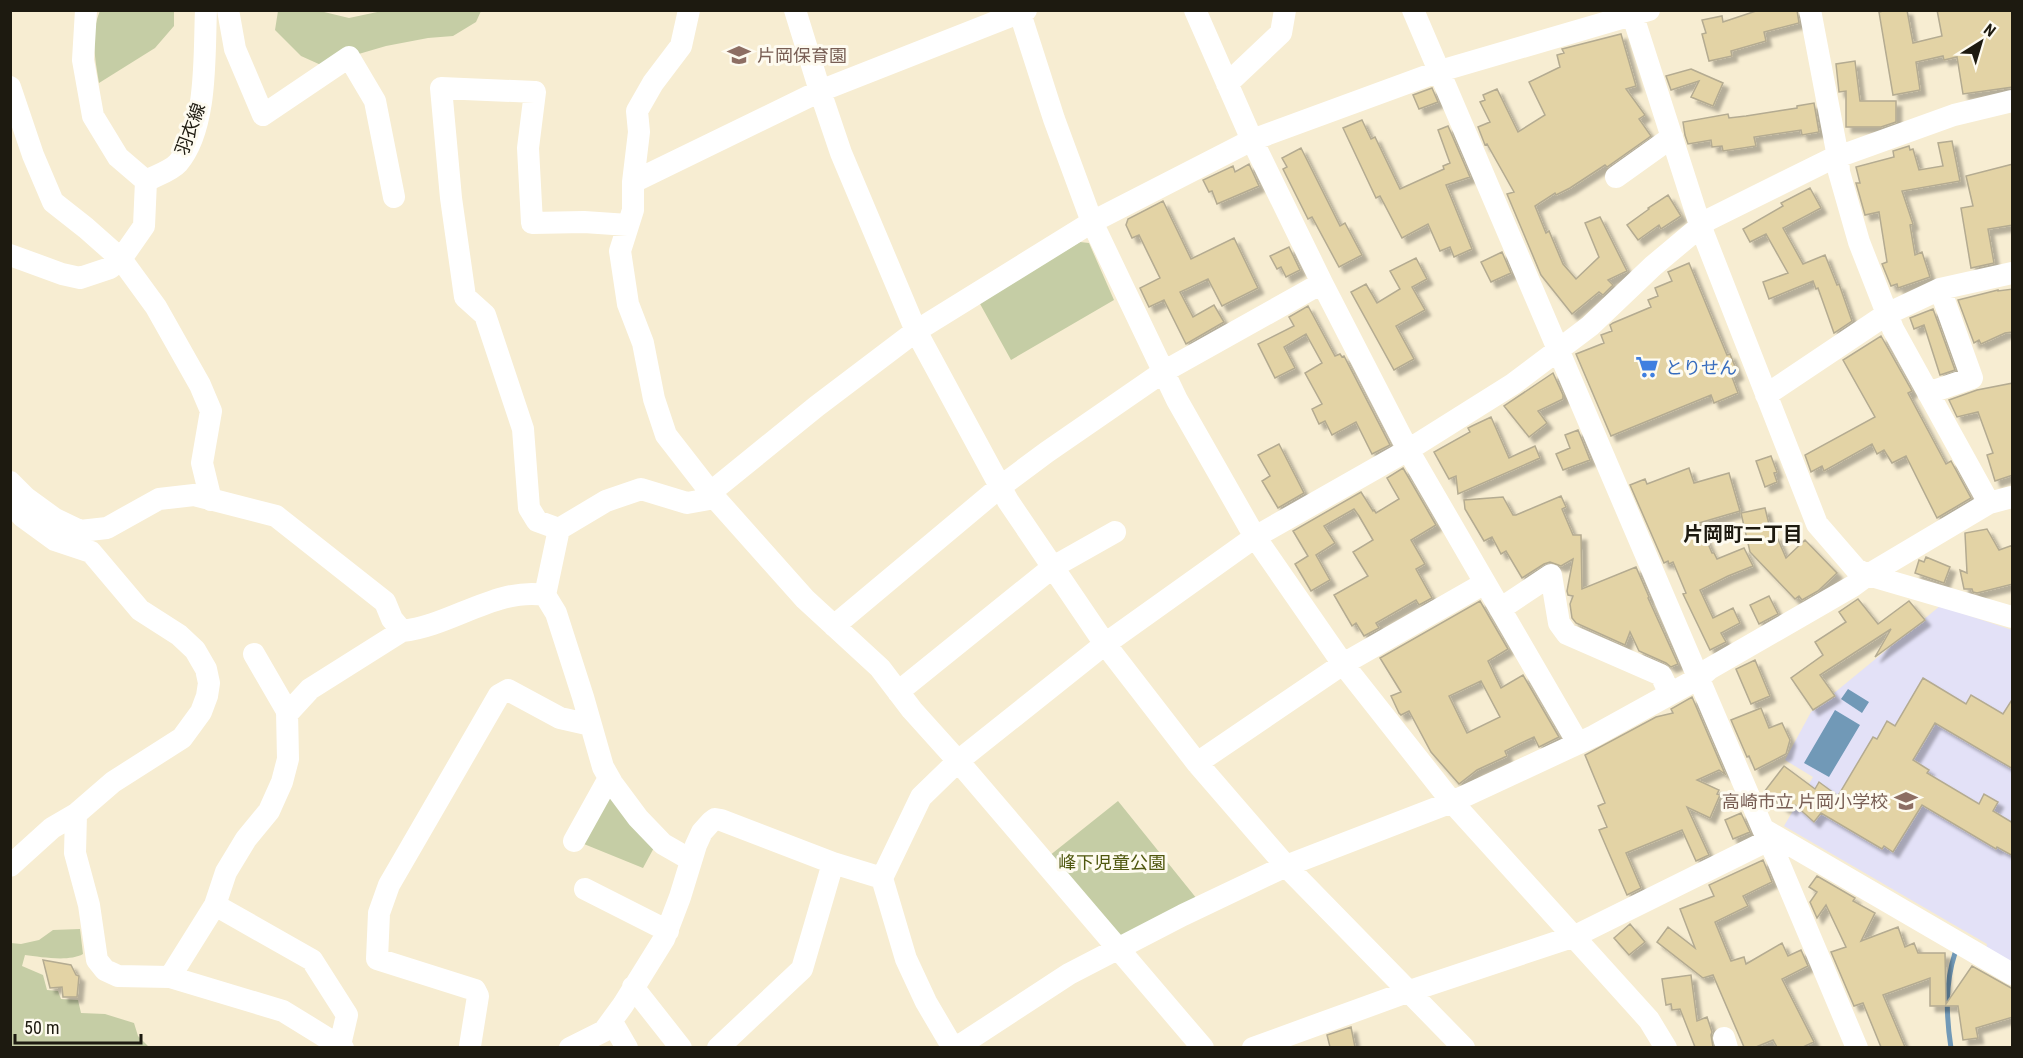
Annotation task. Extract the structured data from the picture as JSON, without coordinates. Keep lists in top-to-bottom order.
{
  "streets": {
    "street": ["羽衣線"]
  },
  "districts": ["片岡町二丁目"],
  "parks": ["峰下児童公園"],
  "places": {
    "school or university": ["片岡保育園", "高崎市立 片岡小学校"],
    "supermarket": ["とりせん"]
  },
  "scale_bar": "50 m",
  "north": "top right"
}
